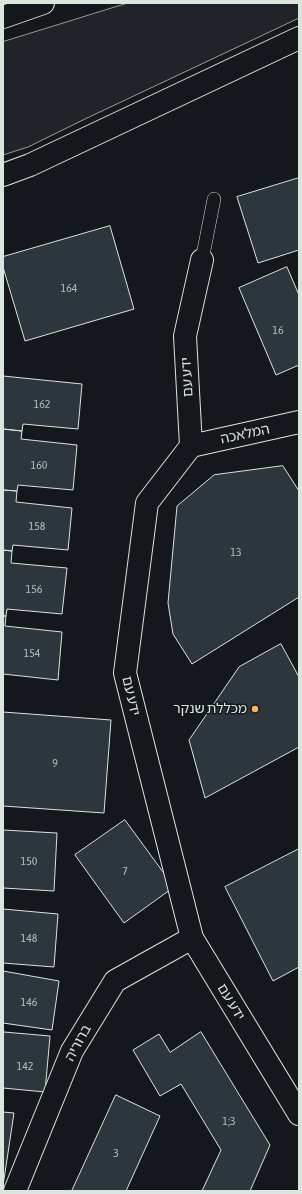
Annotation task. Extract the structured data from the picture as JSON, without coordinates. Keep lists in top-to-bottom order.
{
  "streets": {
    "main road": ["ידע עם", "המלאכה", "ברוריה"]
  },
  "crossings": [
    ["ידע עם", "המלאכה"],
    ["ידע עם", "ברוריה"]
  ],
  "places": ["מכללת שנקר"],
  "house_numbers": [
    "164",
    "16",
    "162",
    "160",
    "158",
    "13",
    "156",
    "154",
    "9",
    "150",
    "7",
    "148",
    "146",
    "142",
    "1;3",
    "3"
  ]
}
